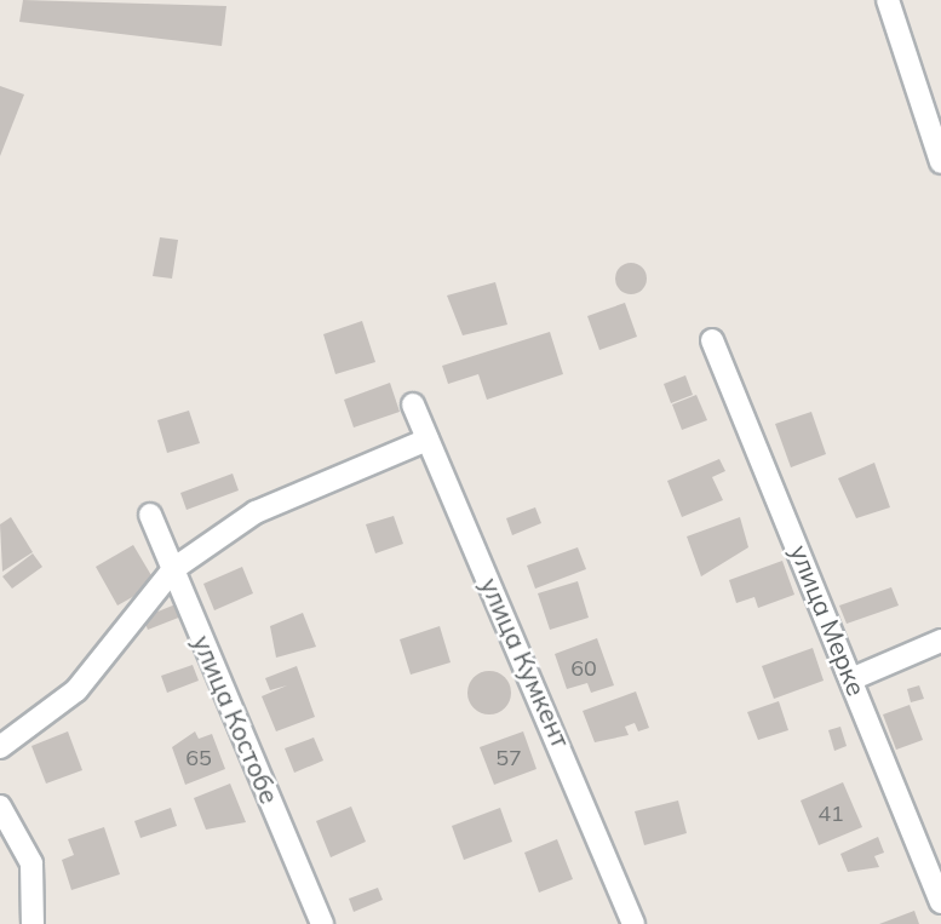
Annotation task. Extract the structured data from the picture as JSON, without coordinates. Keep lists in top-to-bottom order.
{
  "streets": {
    "street": ["улица Мерке", "улица Кумкент", "улица Костобе"]
  },
  "house_numbers": [
    "60",
    "65",
    "57",
    "41"
  ]
}
